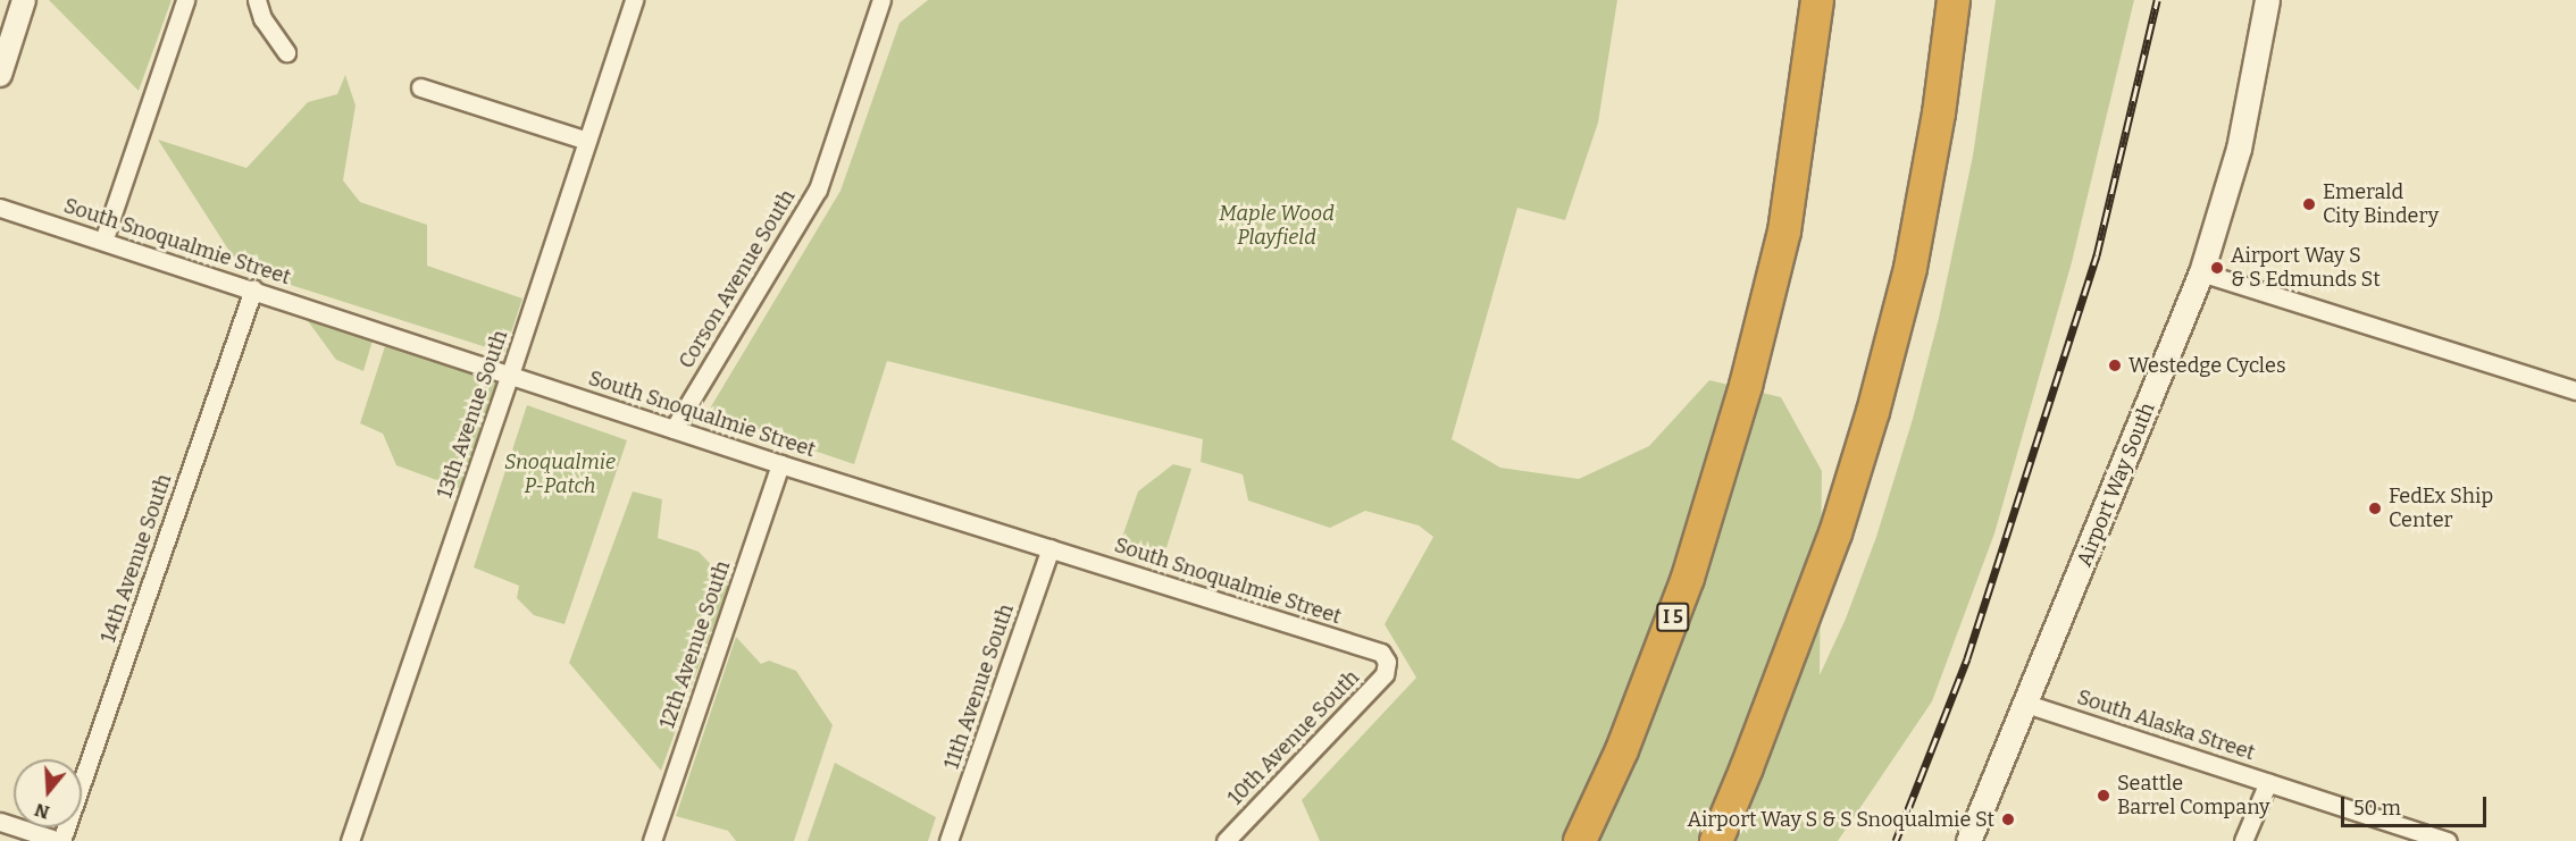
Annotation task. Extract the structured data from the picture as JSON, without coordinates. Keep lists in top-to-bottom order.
{
  "streets": {
    "highway": ["I 5"],
    "main road": ["Airport Way South"],
    "street": [
      "South Snoqualmie Street",
      "Corson Avenue South",
      "13th Avenue South",
      "14th Avenue South",
      "12th Avenue South",
      "11th Avenue South",
      "South Alaska Street",
      "10th Avenue South"
    ]
  },
  "crossings": [
    ["South Snoqualmie Street", "Corson Avenue South"],
    ["South Snoqualmie Street", "13th Avenue South"],
    ["South Snoqualmie Street", "14th Avenue South"],
    ["South Snoqualmie Street", "12th Avenue South"],
    ["South Snoqualmie Street", "11th Avenue South"],
    ["South Snoqualmie Street", "10th Avenue South"],
    ["Airport Way South", "South Alaska Street"]
  ],
  "parks": ["Maple Wood Playfield", "Snoqualmie P-Patch"],
  "places": [
    "Emerald City Bindery",
    "Airport Way S & S Edmunds St",
    "Westedge Cycles",
    "FedEx Ship Center",
    "Seattle Barrel Company",
    "Airport Way S & S Snoqualmie St"
  ],
  "scale_bar": "50 m",
  "north": "bottom"
}
